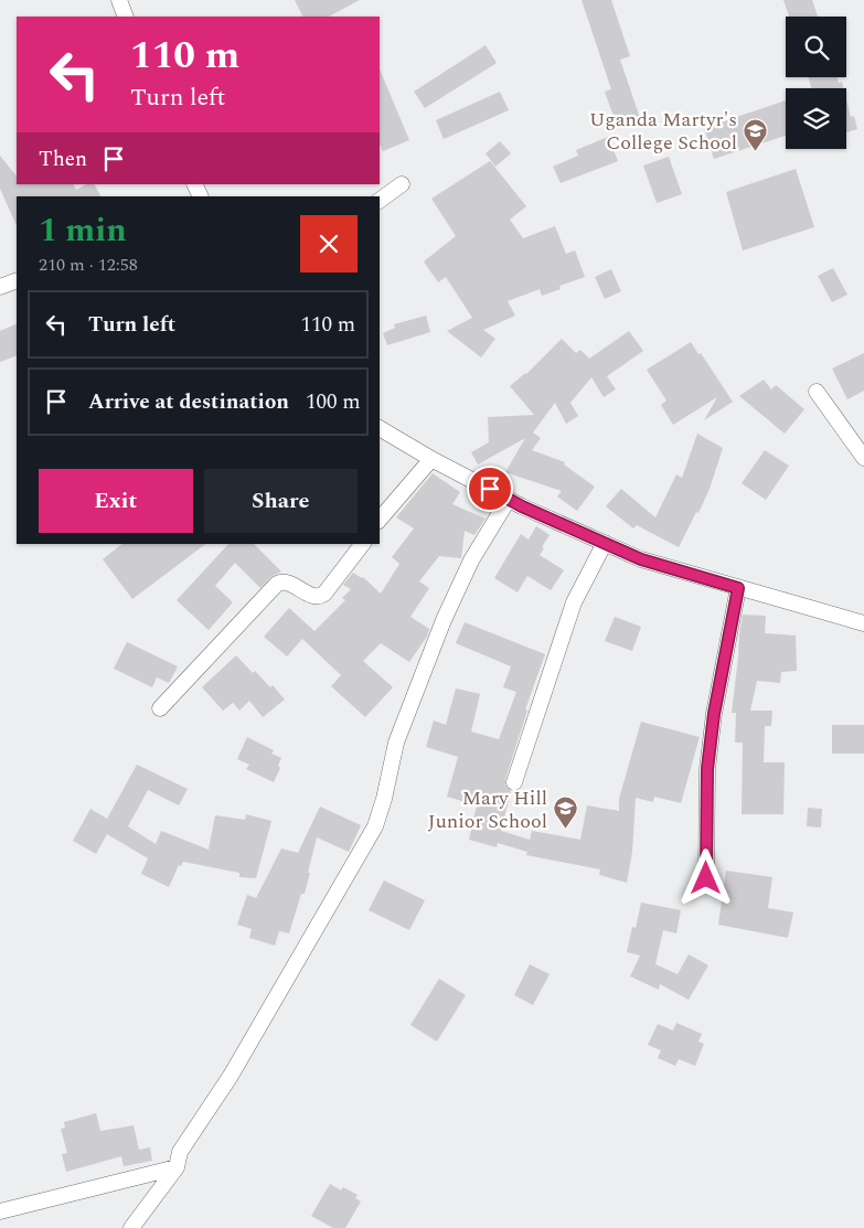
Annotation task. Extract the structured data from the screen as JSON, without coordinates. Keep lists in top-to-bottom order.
{
  "places": {
    "school or university": ["Uganda Martyr's College School", "Mary Hill Junior School"]
  },
  "page": {
    "turn": ["110 m", "Turn left"],
    "then": "Then",
    "heading": ["1 min", "210 m · 12:58"],
    "list": [
      {
        "name": "Turn left",
        "value": "110 m"
      },
      {
        "name": "Arrive at destination",
        "value": "100 m"
      }
    ],
    "buttons": ["Exit", "Share"]
  }
}
